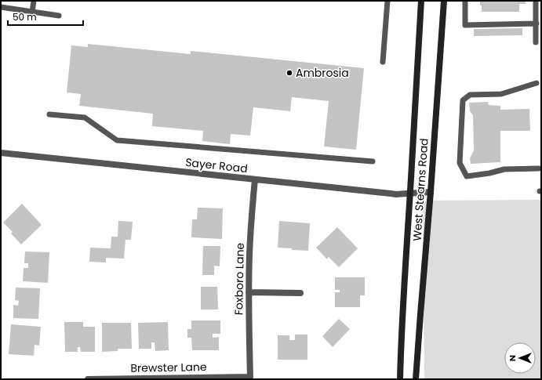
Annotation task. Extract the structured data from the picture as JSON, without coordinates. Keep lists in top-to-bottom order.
{
  "streets": {
    "main road": ["West Stearns Road"],
    "street": ["Sayer Road", "Foxboro Lane", "Brewster Lane"]
  },
  "crossings": [
    ["Sayer Road", "West Stearns Road"],
    ["Sayer Road", "Foxboro Lane"],
    ["Foxboro Lane", "Brewster Lane"]
  ],
  "places": ["Ambrosia"],
  "scale_bar": "50 m",
  "north": "left"
}
